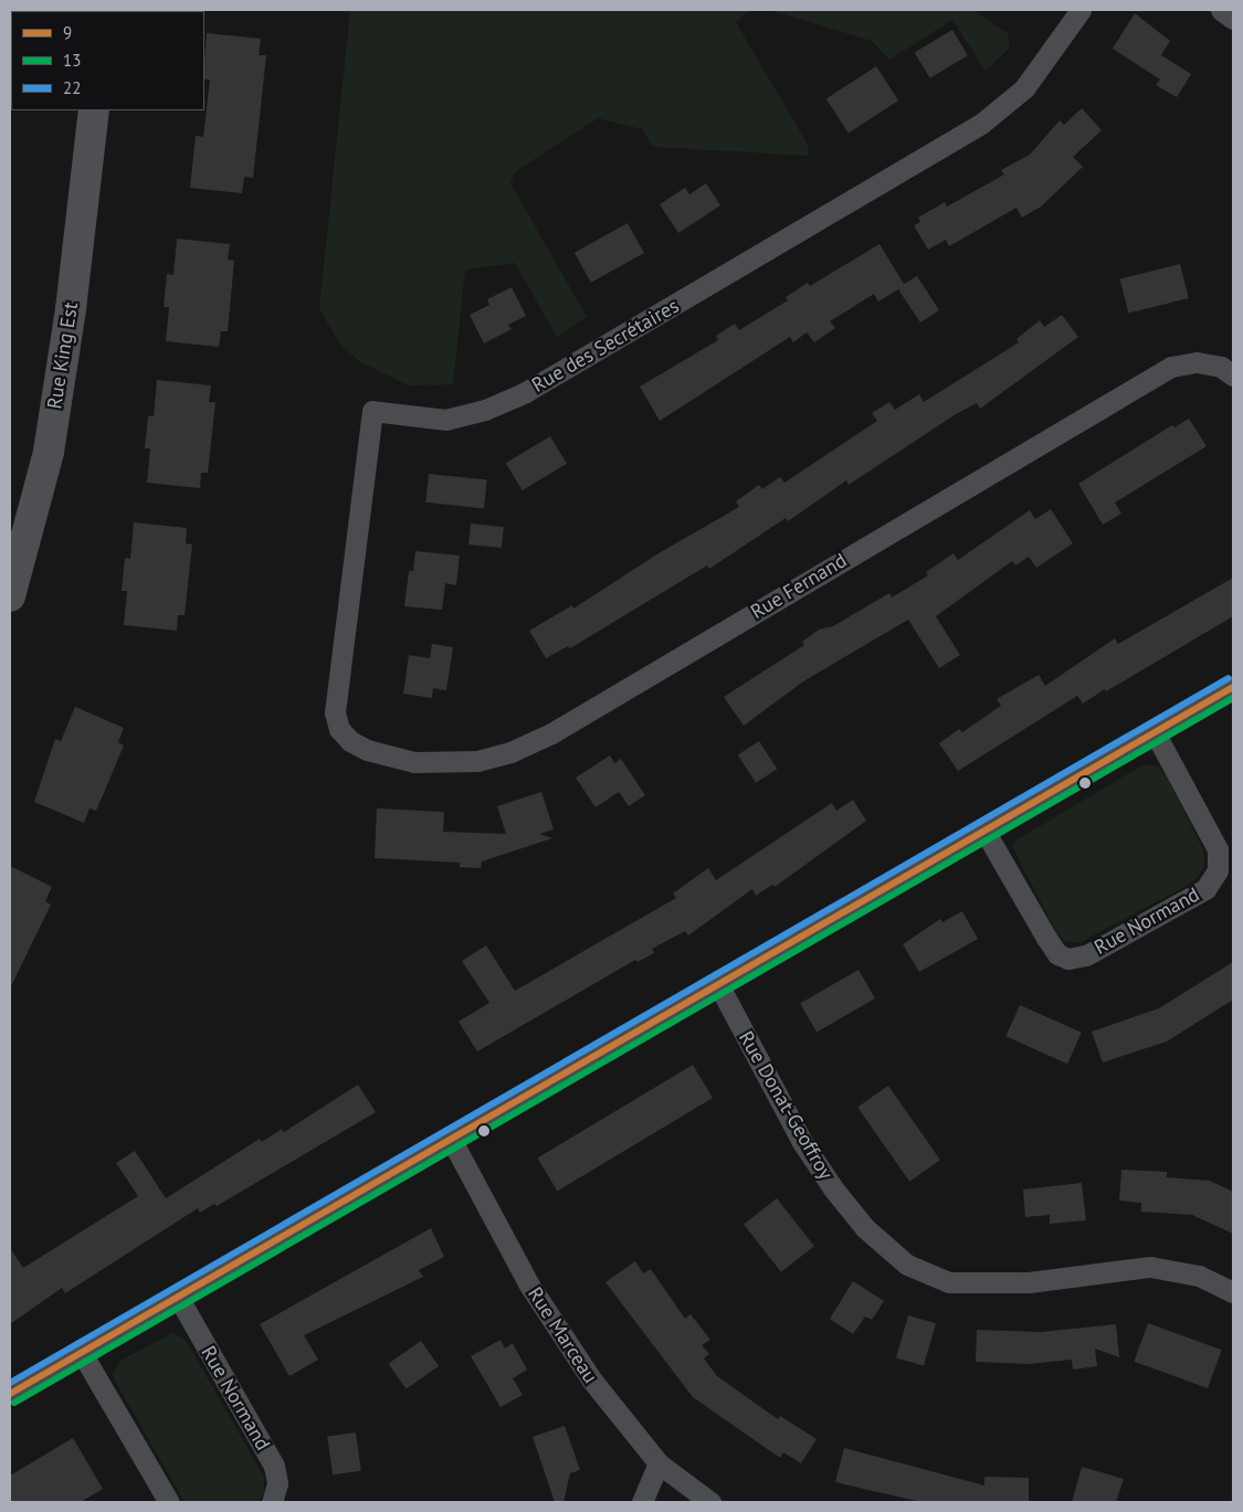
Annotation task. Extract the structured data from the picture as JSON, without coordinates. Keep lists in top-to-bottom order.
{
  "streets": {
    "main road": ["Rue King Est"],
    "street": [
      "Rue des Secrétaires",
      "Rue Fernand",
      "Rue Normand",
      "Rue Donat-Geoffroy",
      "Rue Marceau"
    ]
  },
  "crossings": [
    ["Rue des Secrétaires", "Rue Fernand"]
  ],
  "lines": ["transit line 22", "transit line 9", "transit line 13"],
  "legend": ["9", "13", "22"]
}
